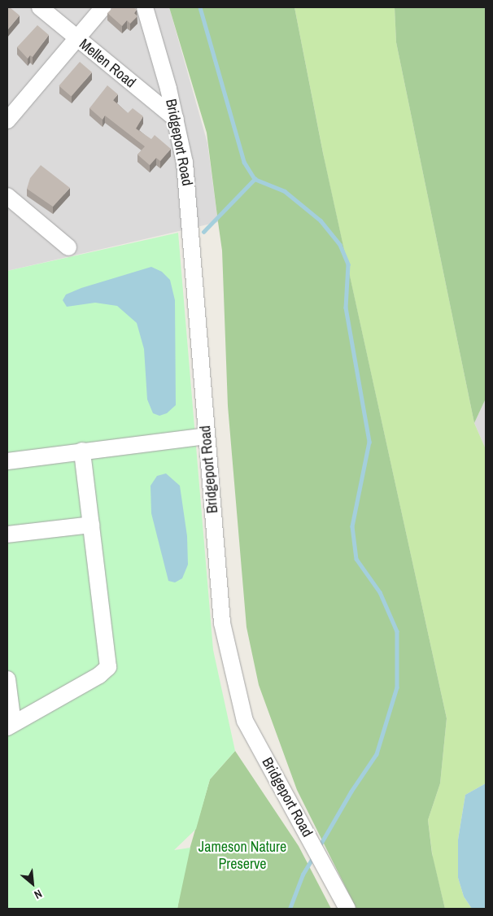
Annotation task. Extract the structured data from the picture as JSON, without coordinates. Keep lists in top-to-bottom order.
{
  "streets": {
    "street": ["Mellen Road", "Bridgeport Road"]
  },
  "crossings": [
    ["Mellen Road", "Bridgeport Road"]
  ],
  "parks": ["Jameson Nature Preserve"],
  "north": "bottom right"
}
